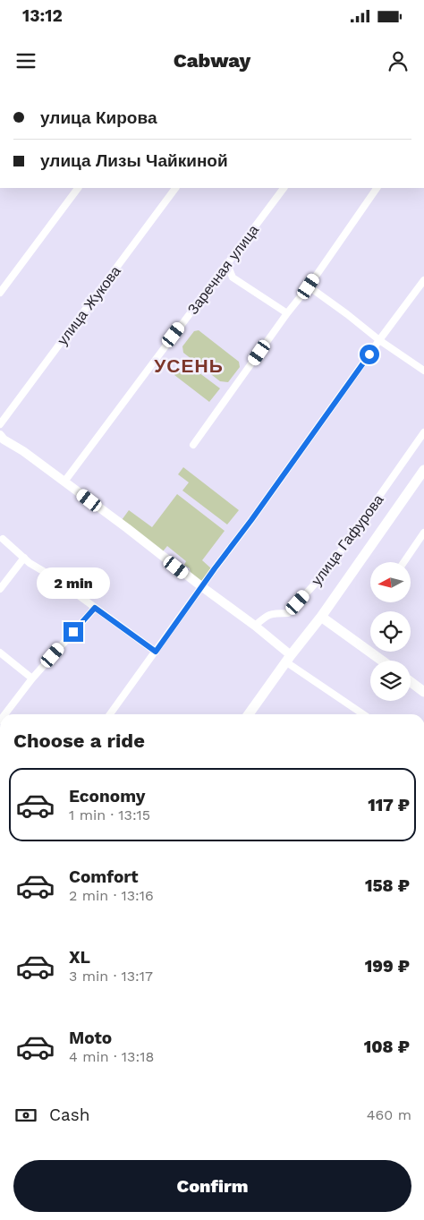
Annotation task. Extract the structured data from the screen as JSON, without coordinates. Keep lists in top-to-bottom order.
{
  "streets": {
    "street": ["Заречная улица", "улица Жукова", "улица Гафурова"]
  },
  "districts": ["УСЕНЬ"],
  "north": "left",
  "page": {
    "status": "13:12",
    "header": "Cabway",
    "banner": ["улица Кирова", "улица Лизы Чайкиной"],
    "bubble": "2 min",
    "heading": "Choose a ride",
    "list": [
      {
        "name": "Economy",
        "note": "1 min · 13:15",
        "value": "117 ₽"
      },
      {
        "name": "Comfort",
        "note": "2 min · 13:16",
        "value": "158 ₽"
      },
      {
        "name": "XL",
        "note": "3 min · 13:17",
        "value": "199 ₽"
      },
      {
        "name": "Moto",
        "note": "4 min · 13:18",
        "value": "108 ₽"
      }
    ],
    "pay": ["Cash", "460 m"],
    "buttons": "Confirm"
  }
}
